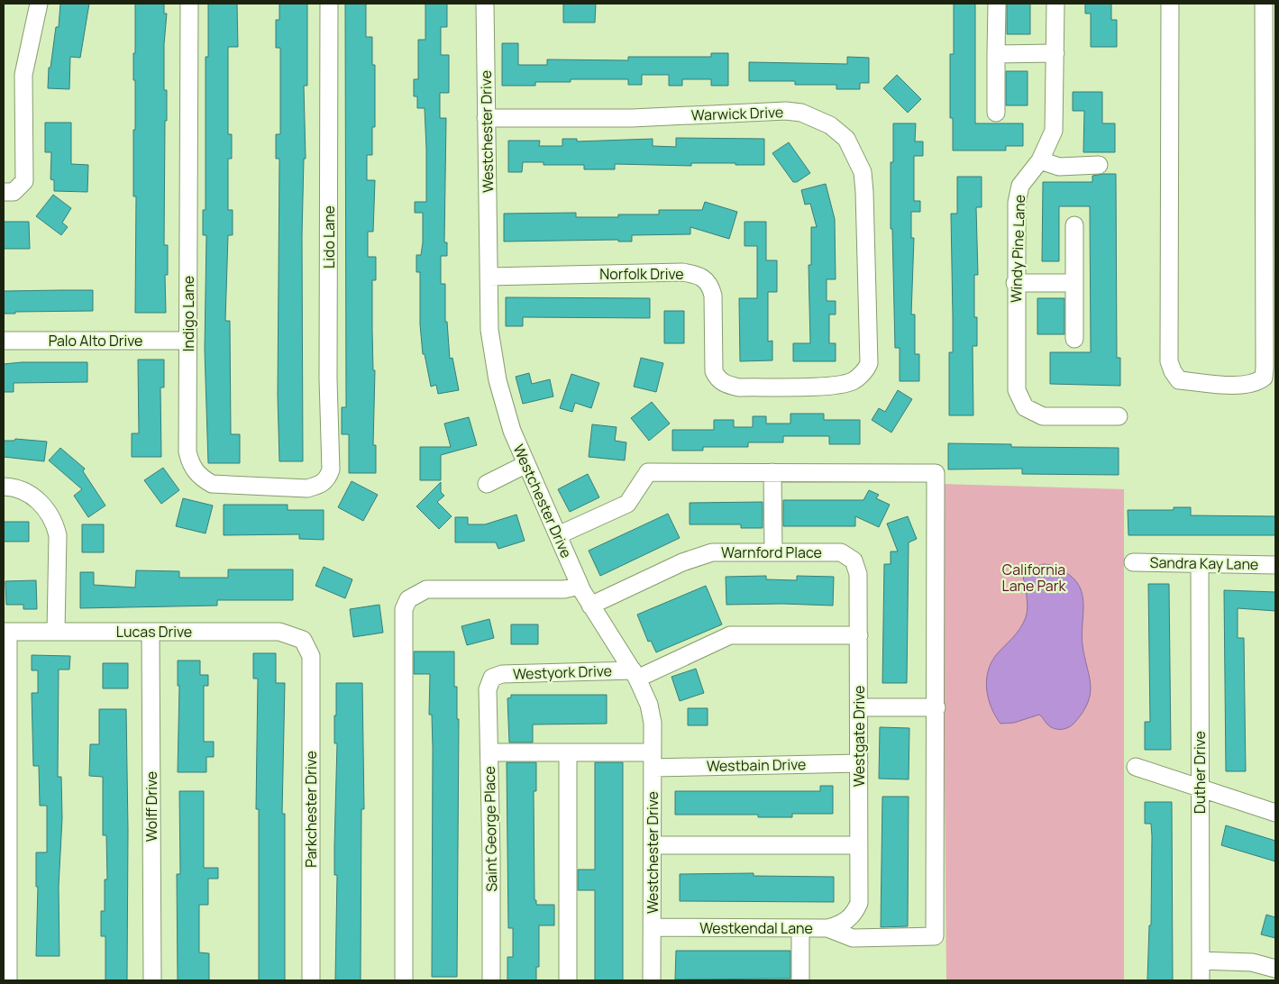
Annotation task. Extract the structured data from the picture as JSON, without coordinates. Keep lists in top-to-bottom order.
{
  "streets": {
    "street": [
      "Warwick Drive",
      "Westchester Drive",
      "Lido Lane",
      "Windy Pine Lane",
      "Norfolk Drive",
      "Indigo Lane",
      "Palo Alto Drive",
      "Warnford Place",
      "Sandra Kay Lane",
      "Lucas Drive",
      "Westyork Drive",
      "Westgate Drive",
      "Westbain Drive",
      "Duther Drive",
      "Wolff Drive",
      "Parkchester Drive",
      "Saint George Place",
      "Westkendal Lane"
    ]
  },
  "crossings": [
    ["Warwick Drive", "Westchester Drive"],
    ["Warwick Drive", "Norfolk Drive"],
    ["Westchester Drive", "Norfolk Drive"],
    ["Westchester Drive", "Warnford Place"],
    ["Westchester Drive", "Westyork Drive"],
    ["Westchester Drive", "Westbain Drive"],
    ["Westchester Drive", "Westkendal Lane"],
    ["Lido Lane", "Indigo Lane"],
    ["Indigo Lane", "Palo Alto Drive"],
    ["Warnford Place", "Westgate Drive"],
    ["Sandra Kay Lane", "Duther Drive"],
    ["Lucas Drive", "Wolff Drive"],
    ["Lucas Drive", "Parkchester Drive"],
    ["Westyork Drive", "Saint George Place"],
    ["Westgate Drive", "Westbain Drive"],
    ["Westgate Drive", "Westkendal Lane"],
    ["Westbain Drive", "Saint George Place"]
  ],
  "parks": ["California Lane Park"]
}
